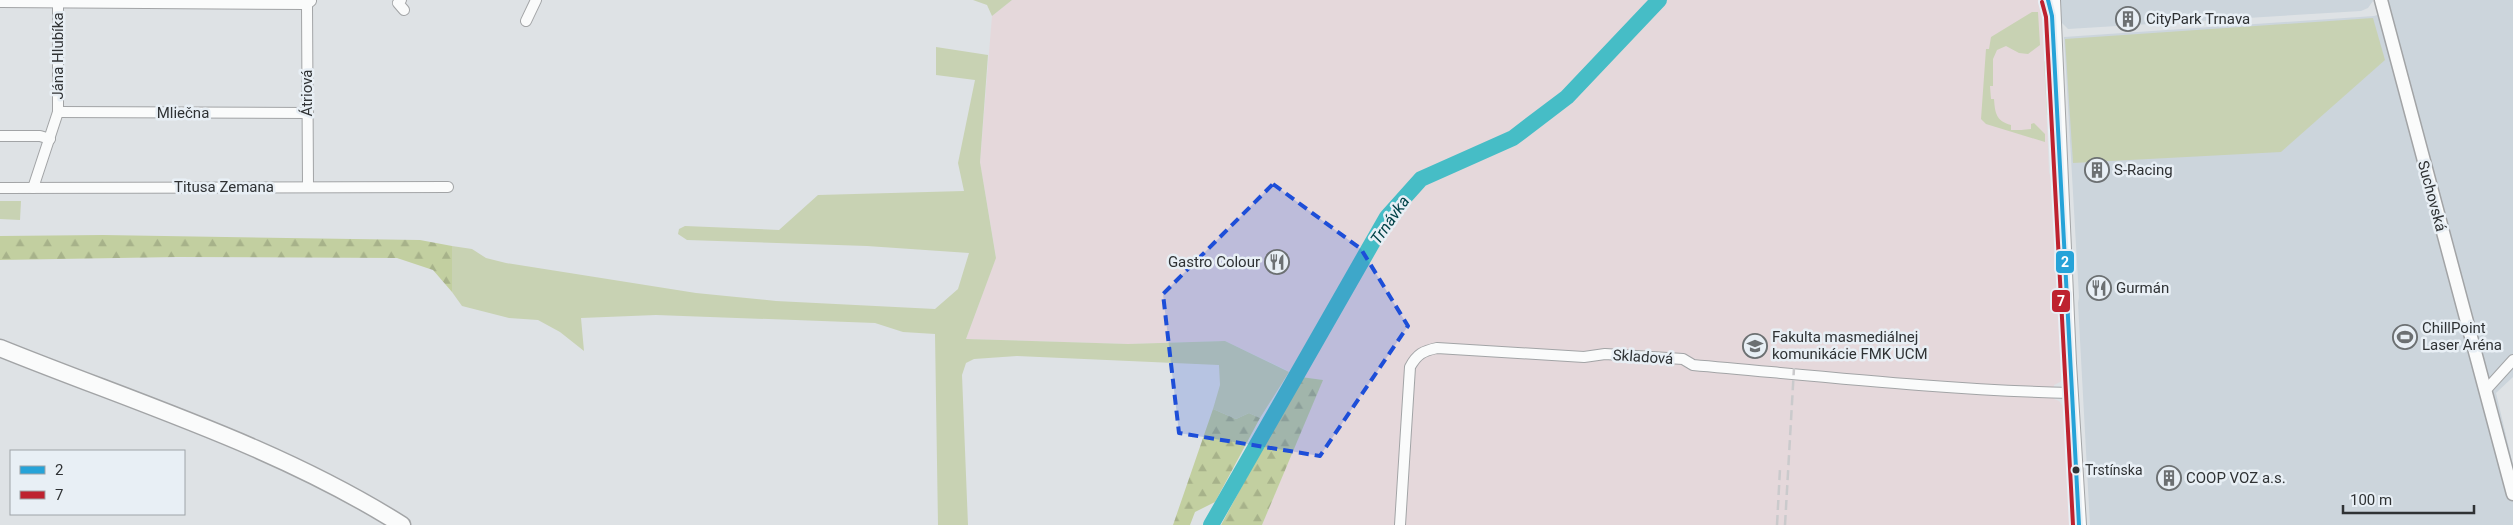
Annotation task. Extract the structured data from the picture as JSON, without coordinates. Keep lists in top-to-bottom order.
{
  "streets": {
    "street": [
      "Jána Hlubíka",
      "Átriová",
      "Mliečna",
      "Titusa Zemana",
      "Suchovská",
      "Skladová"
    ]
  },
  "crossings": [
    ["Jána Hlubíka", "Mliečna"],
    ["Jána Hlubíka", "Titusa Zemana"],
    ["Átriová", "Mliečna"],
    ["Átriová", "Titusa Zemana"]
  ],
  "water": ["Trnávka"],
  "places": {
    "building": ["CityPark Trnava", "S-Racing", "COOP VOZ a.s."],
    "restaurant": ["Gastro Colour", "Gurmán"],
    "sports": ["ChillPoint Laser Aréna"],
    "school or university": ["Fakulta masmediálnej komunikácie FMK UCM"],
    "other": ["Trstínska"]
  },
  "lines": ["transit line 2", "transit line 7"],
  "legend": ["2", "7"],
  "scale_bar": "100 m"
}
